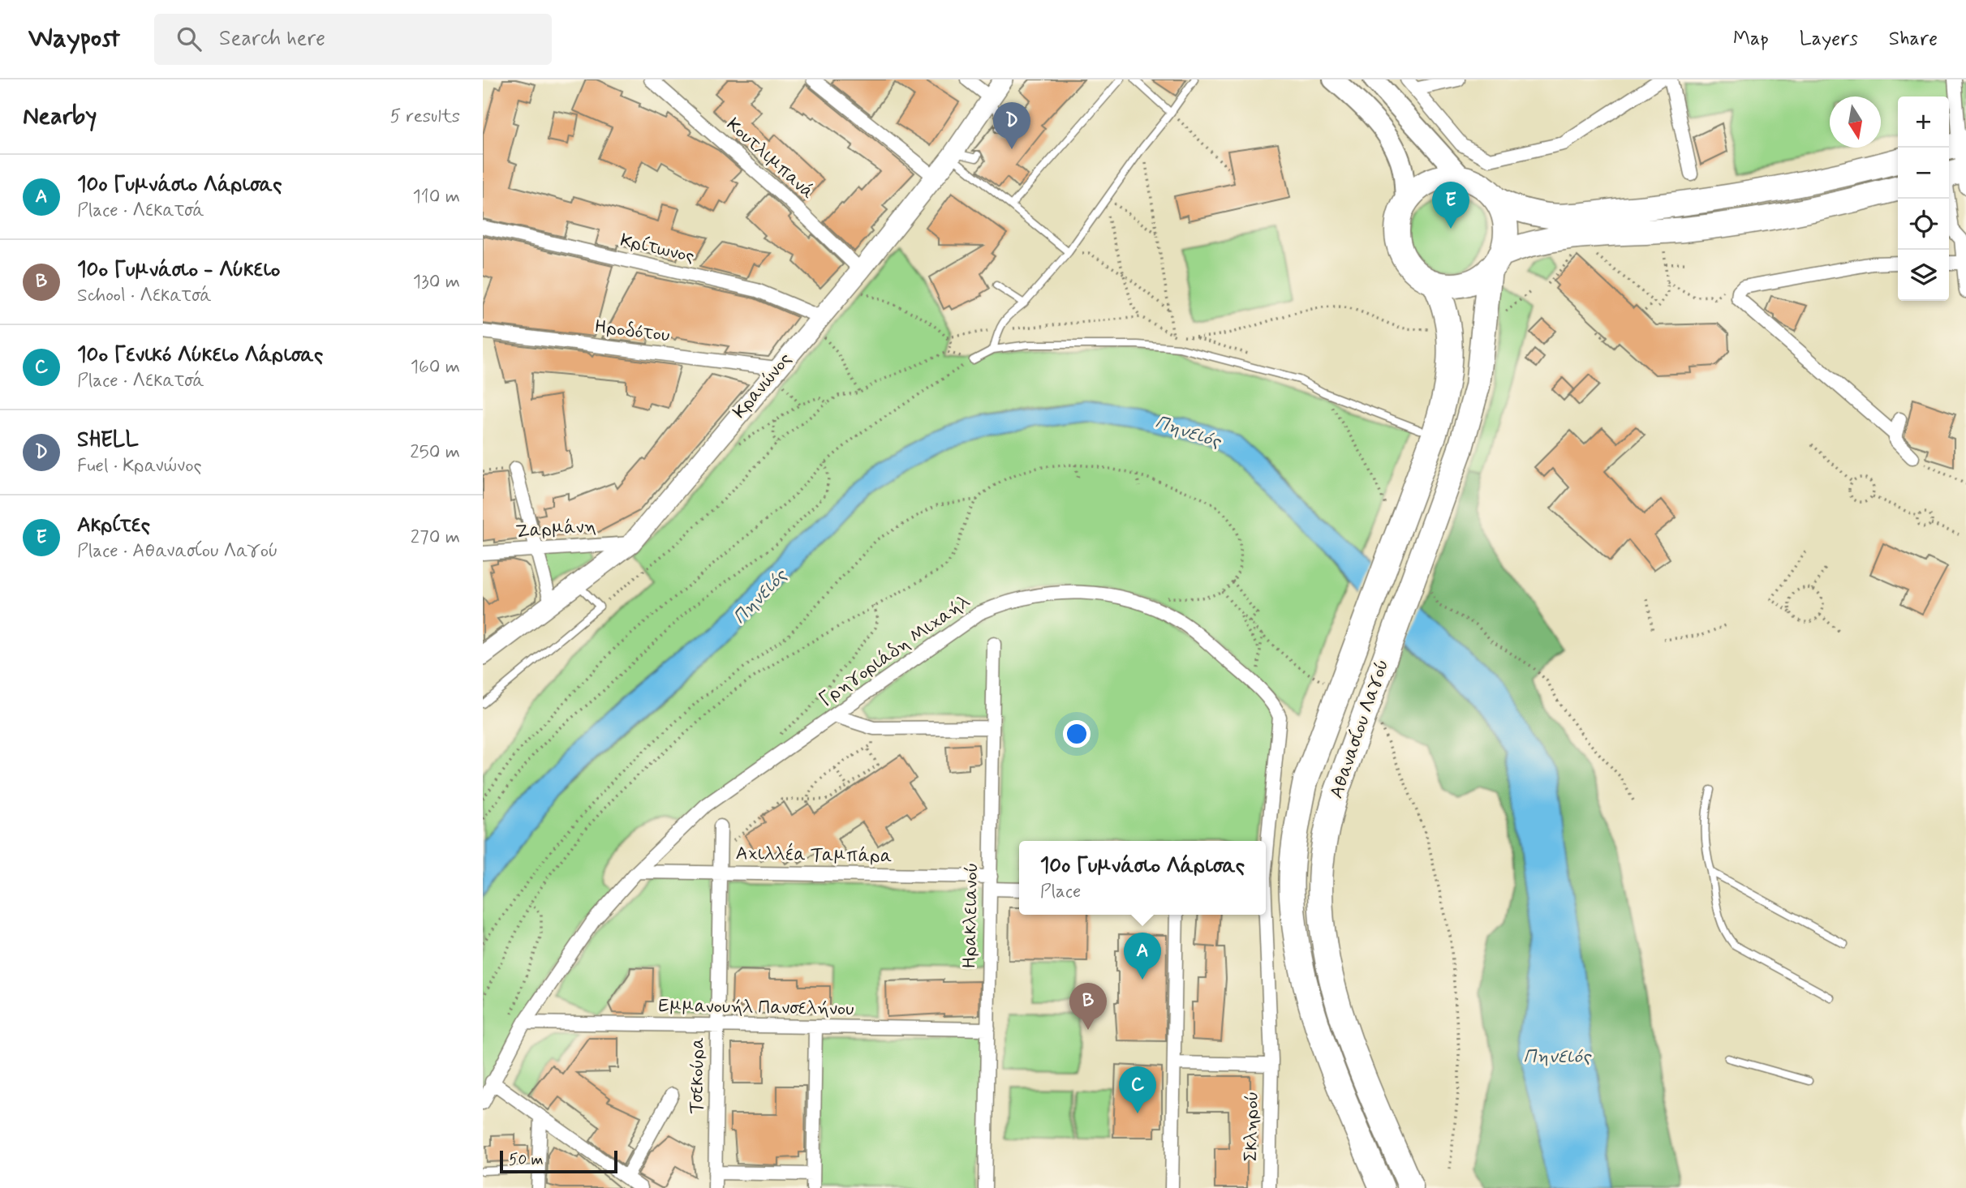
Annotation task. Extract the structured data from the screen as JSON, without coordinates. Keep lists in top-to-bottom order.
{
  "streets": {
    "highway": ["Αθανασίου Λαγού"],
    "street": [
      "Κουτλιμπανά",
      "Κρίτωνος",
      "Ηροδότου",
      "Κρανώνος",
      "Ζαρμάνη",
      "Γρηγοριάδη Μιχαήλ",
      "Αχιλλέα Ταμπάρα",
      "Ηρακλειανού",
      "Εμμανουήλ Πανσελήνου",
      "Τσεκούρα",
      "Σκληρού"
    ]
  },
  "crossings": [
    ["Κουτλιμπανά", "Κρανώνος"],
    ["Κρίτωνος", "Κρανώνος"],
    ["Ηροδότου", "Κρανώνος"],
    ["Κρανώνος", "Ζαρμάνη"],
    ["Γρηγοριάδη Μιχαήλ", "Αχιλλέα Ταμπάρα"],
    ["Γρηγοριάδη Μιχαήλ", "Εμμανουήλ Πανσελήνου"],
    ["Γρηγοριάδη Μιχαήλ", "Σκληρού"],
    ["Αχιλλέα Ταμπάρα", "Ηρακλειανού"],
    ["Αχιλλέα Ταμπάρα", "Τσεκούρα"],
    ["Ηρακλειανού", "Εμμανουήλ Πανσελήνου"],
    ["Εμμανουήλ Πανσελήνου", "Τσεκούρα"]
  ],
  "water": ["Πηνειός"],
  "scale_bar": "50 m",
  "north": "bottom",
  "page": {
    "header": "Waypost",
    "search": "Search here",
    "nav": ["Map", "Layers", "Share"],
    "heading": ["Nearby", "5 results"],
    "map_buttons": ["+", "−"],
    "pins": [
      "D",
      "E",
      "A",
      "B",
      "C"
    ],
    "list": [
      {
        "mark": "A",
        "name": "10o Γυμνάσιο Λάρισας",
        "note": "Place · Λεκατσά",
        "value": "110 m"
      },
      {
        "mark": "B",
        "name": "10ο Γυμνάσιο - Λύκειο",
        "note": "School · Λεκατσά",
        "value": "130 m"
      },
      {
        "mark": "C",
        "name": "10ο Γενικό Λύκειο Λάρισας",
        "note": "Place · Λεκατσά",
        "value": "160 m"
      },
      {
        "mark": "D",
        "name": "SHELL",
        "note": "Fuel · Κρανώνος",
        "value": "250 m"
      },
      {
        "mark": "E",
        "name": "Ακρίτες",
        "note": "Place · Αθανασίου Λαγού",
        "value": "270 m"
      }
    ],
    "popup": ["10o Γυμνάσιο Λάρισας", "Place"],
    "scale": "50 m"
  }
}
